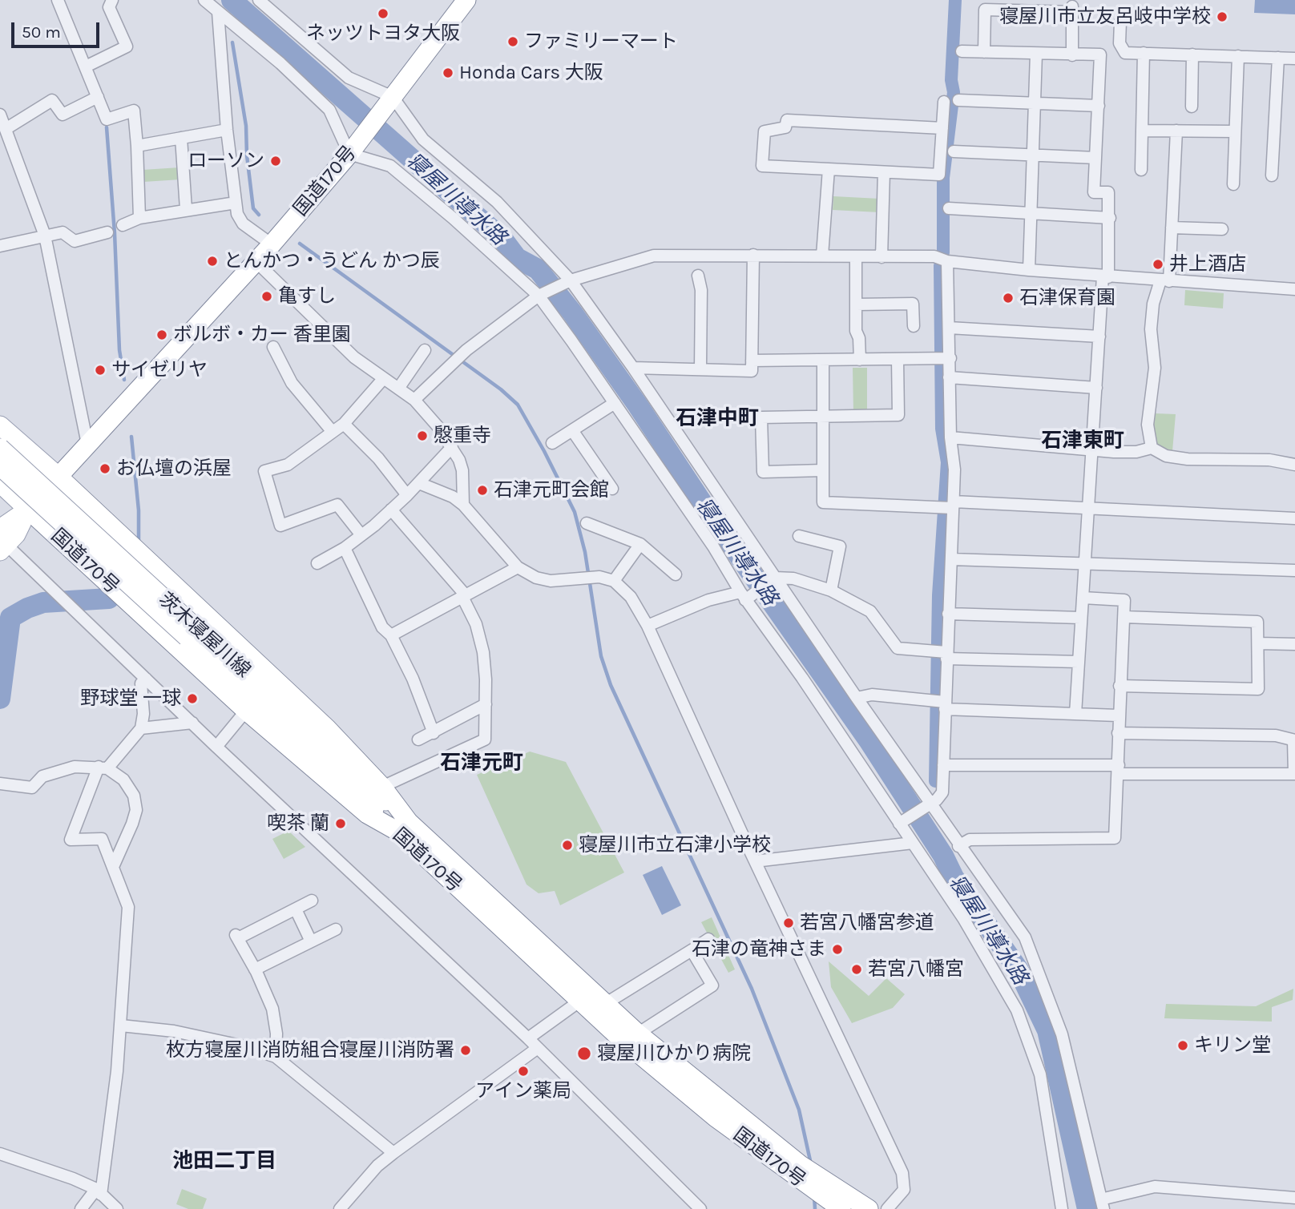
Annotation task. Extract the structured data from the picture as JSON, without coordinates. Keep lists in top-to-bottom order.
{
  "streets": {
    "main road": ["国道170号", "茨木寝屋川線"]
  },
  "crossings": [
    ["国道170号", "茨木寝屋川線"]
  ],
  "districts": [
    "石津中町",
    "石津東町",
    "石津元町",
    "池田二丁目"
  ],
  "water": ["寝屋川導水路"],
  "places": [
    "ネッツトヨタ大阪",
    "寝屋川市立友呂岐中学校",
    "ファミリーマート",
    "Honda Cars 大阪",
    "ローソン",
    "とんかつ・うどん かつ辰",
    "井上酒店",
    "亀すし",
    "石津保育園",
    "ボルボ・カー 香里園",
    "サイゼリヤ",
    "慇重寺",
    "お仏壇の浜屋",
    "石津元町会館",
    "野球堂 一球",
    "喫茶 蘭",
    "寝屋川市立石津小学校",
    "若宮八幡宮参道",
    "石津の竜神さま",
    "若宮八幡宮",
    "キリン堂",
    "枚方寝屋川消防組合寝屋川消防署",
    "寝屋川ひかり病院",
    "アイン薬局"
  ],
  "scale_bar": "50 m"
}
